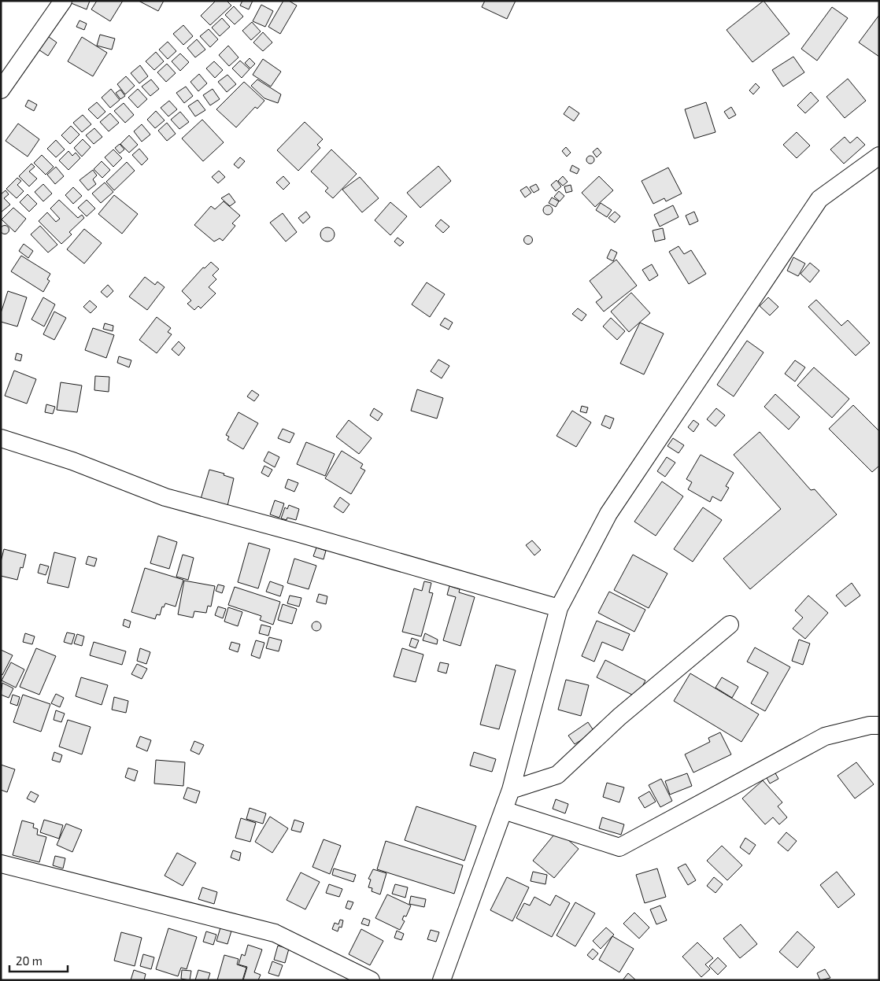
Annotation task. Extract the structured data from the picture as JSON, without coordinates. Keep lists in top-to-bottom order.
{
  "scale_bar": "20 m"
}
